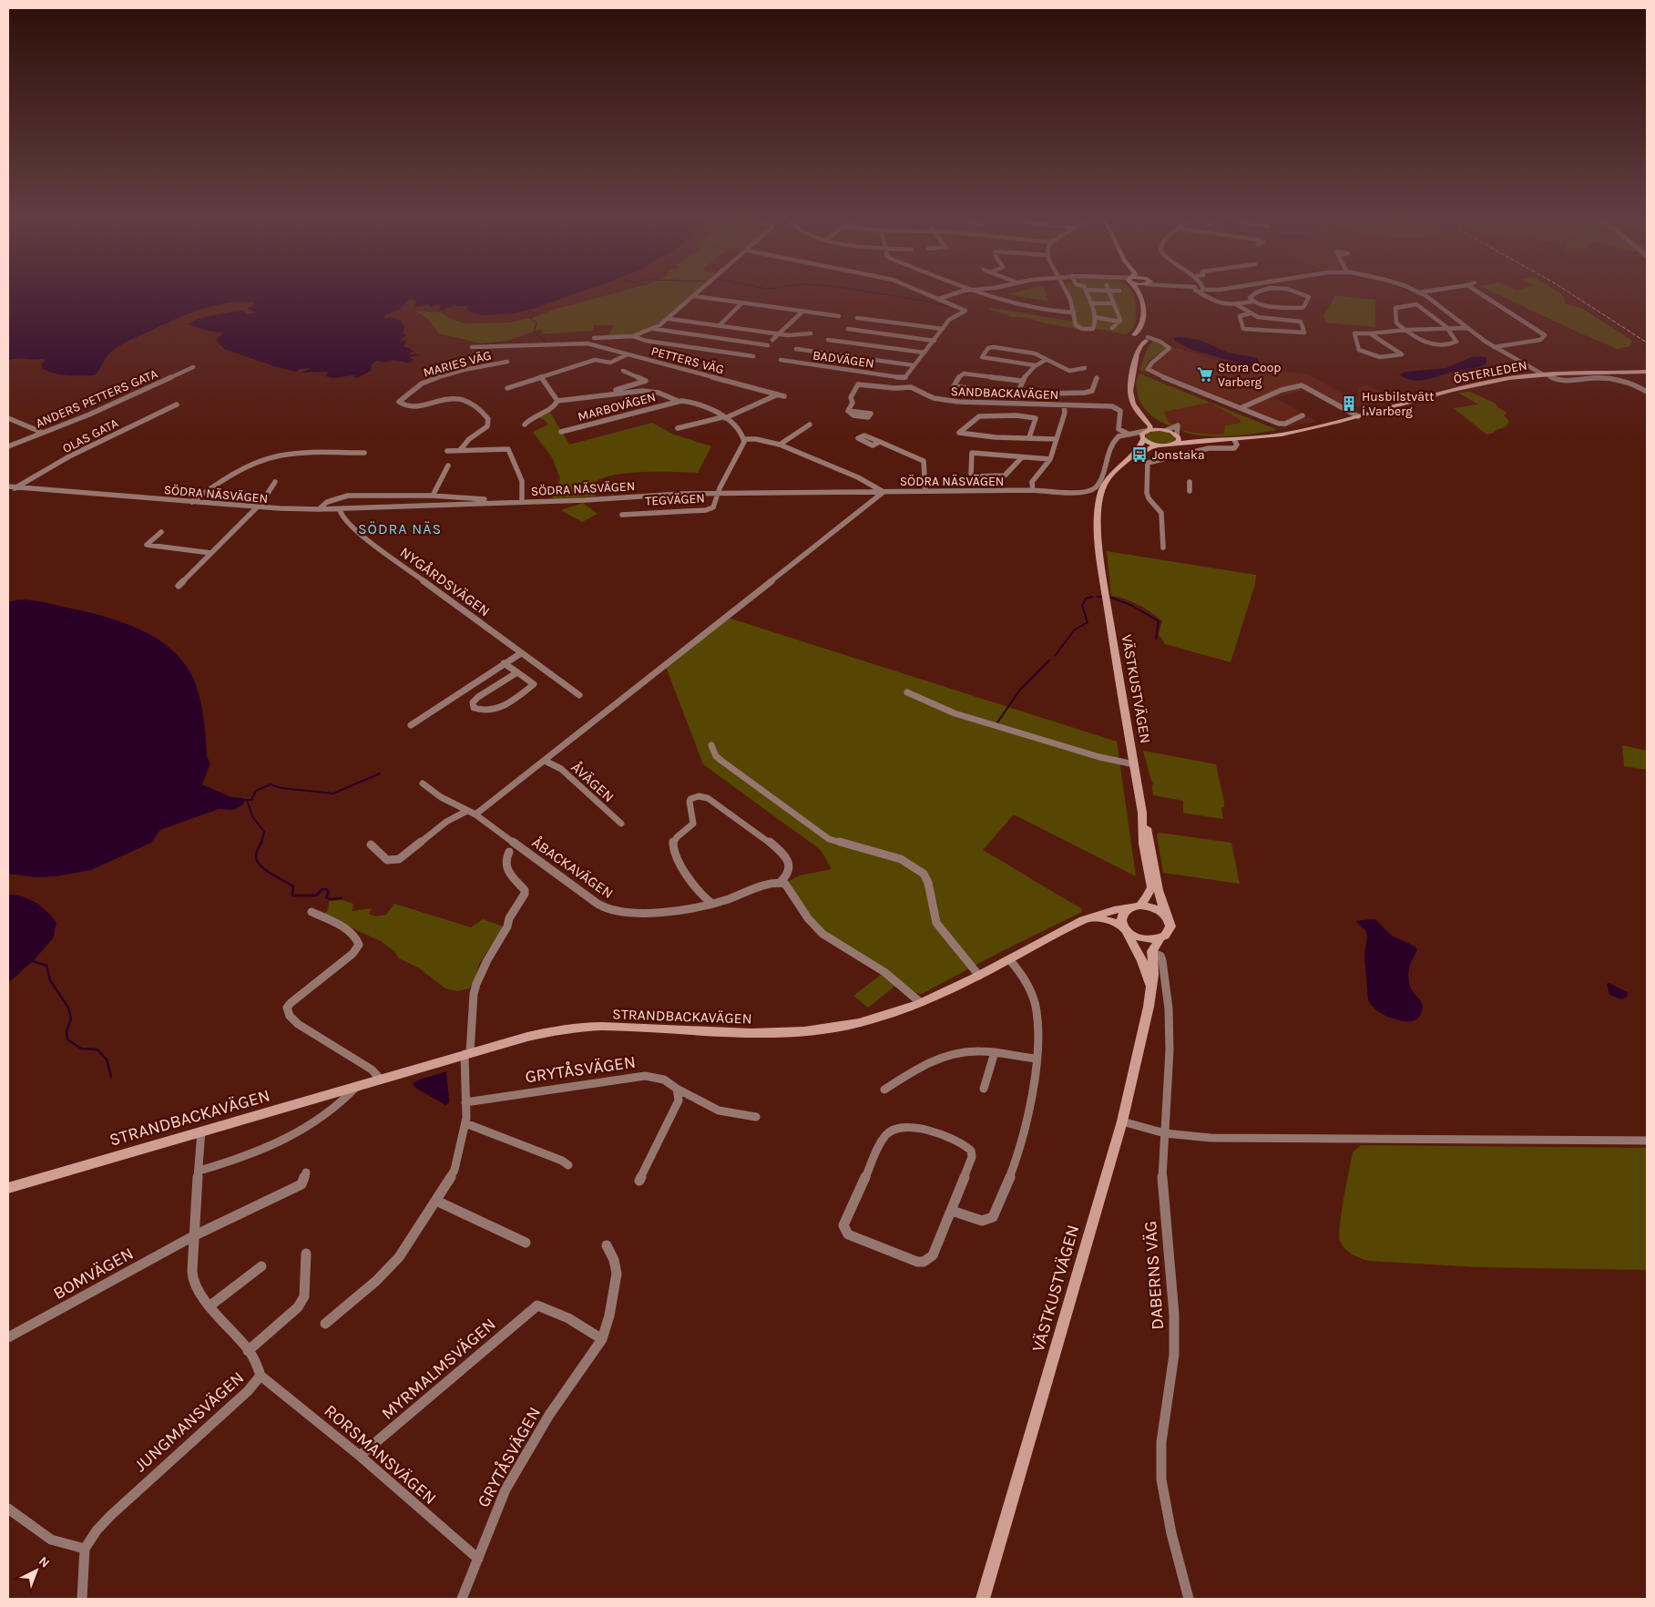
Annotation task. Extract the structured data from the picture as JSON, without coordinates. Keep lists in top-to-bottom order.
{
  "streets": {
    "main road": ["ÖSTERLEDEN", "VÄSTKUSTVÄGEN", "STRANDBACKAVÄGEN"],
    "street": [
      "BADVÄGEN",
      "PETTERS VÄG",
      "MARIES VÄG",
      "SANDBACKAVÄGEN",
      "ANDERS PETTERS GATA",
      "MARBOVÄGEN",
      "OLAS GATA",
      "SÖDRA NÄSVÄGEN",
      "TEGVÄGEN",
      "NYGÅRDSVÄGEN",
      "ÅVÄGEN",
      "ÅBACKAVÄGEN",
      "GRYTÅSVÄGEN",
      "BOMVÄGEN",
      "DABERNS VÄG",
      "MYRMALMSVÄGEN",
      "JUNGMANSVÄGEN",
      "RORSMANSVÄGEN"
    ]
  },
  "crossings": [
    ["ÖSTERLEDEN", "VÄSTKUSTVÄGEN"],
    ["SANDBACKAVÄGEN", "SÖDRA NÄSVÄGEN"],
    ["OLAS GATA", "SÖDRA NÄSVÄGEN"],
    ["SÖDRA NÄSVÄGEN", "TEGVÄGEN"],
    ["SÖDRA NÄSVÄGEN", "NYGÅRDSVÄGEN"],
    ["VÄSTKUSTVÄGEN", "STRANDBACKAVÄGEN"],
    ["VÄSTKUSTVÄGEN", "DABERNS VÄG"],
    ["STRANDBACKAVÄGEN", "JUNGMANSVÄGEN"],
    ["GRYTÅSVÄGEN", "MYRMALMSVÄGEN"],
    ["GRYTÅSVÄGEN", "RORSMANSVÄGEN"],
    ["BOMVÄGEN", "JUNGMANSVÄGEN"],
    ["MYRMALMSVÄGEN", "RORSMANSVÄGEN"],
    ["JUNGMANSVÄGEN", "RORSMANSVÄGEN"]
  ],
  "districts": ["SÖDRA NÄS"],
  "places": {
    "supermarket": ["Stora Coop Varberg"],
    "building": ["Husbilstvätt i Varberg"],
    "bus stop": ["Jonstaka"]
  },
  "north": "top right"
}
